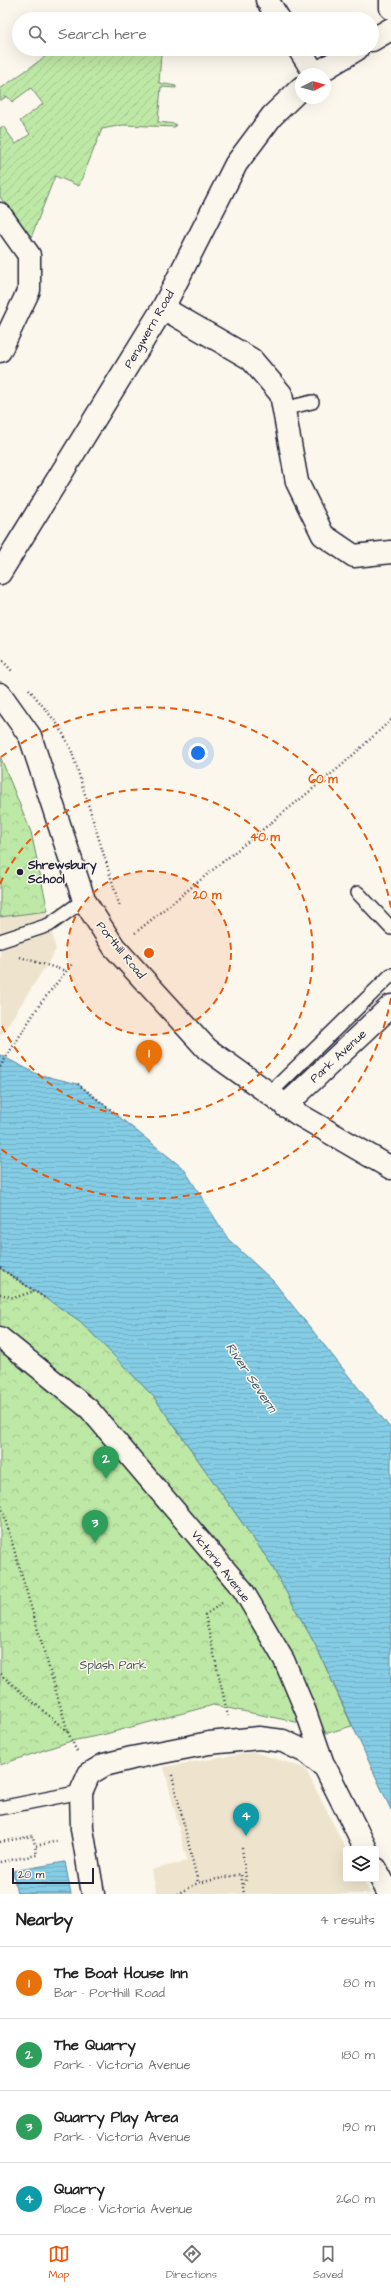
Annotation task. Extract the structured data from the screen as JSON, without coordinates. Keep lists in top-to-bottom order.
{
  "streets": {
    "street": [
      "Pengwern Road",
      "Porthill Road",
      "Park Avenue",
      "Victoria Avenue"
    ]
  },
  "crossings": [
    ["Porthill Road", "Park Avenue"]
  ],
  "water": ["River Severn"],
  "parks": ["Splash Park"],
  "places": ["Shrewsbury School"],
  "scale_bar": "20 m",
  "north": "right",
  "page": {
    "search": "Search here",
    "pins": [
      "1",
      "2",
      "3",
      "4"
    ],
    "scale": "20 m",
    "heading": ["Nearby", "4 results"],
    "list": [
      {
        "mark": "1",
        "name": "The Boat House Inn",
        "note": "Bar · Porthill Road",
        "value": "80 m"
      },
      {
        "mark": "2",
        "name": "The Quarry",
        "note": "Park · Victoria Avenue",
        "value": "180 m"
      },
      {
        "mark": "3",
        "name": "Quarry Play Area",
        "note": "Park · Victoria Avenue",
        "value": "190 m"
      },
      {
        "mark": "4",
        "name": "Quarry",
        "note": "Place · Victoria Avenue",
        "value": "260 m"
      }
    ],
    "nav": ["Map", "Directions", "Saved"]
  },
  "rings": ["60 m", "40 m", "20 m"]
}
